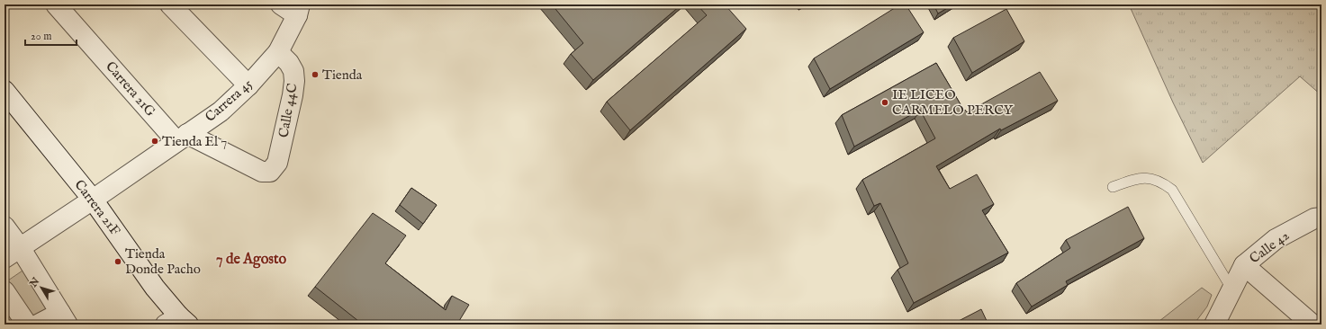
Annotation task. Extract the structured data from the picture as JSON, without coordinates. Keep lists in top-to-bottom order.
{
  "streets": {
    "street": [
      "Carrera 21G",
      "Carrera 45",
      "Calle 44C",
      "Carrera 21F",
      "Calle 42"
    ]
  },
  "crossings": [
    ["Carrera 21G", "Carrera 45"],
    ["Carrera 21G", "Calle 44C"],
    ["Carrera 45", "Calle 44C"],
    ["Carrera 45", "Carrera 21F"]
  ],
  "districts": ["7 de Agosto"],
  "places": [
    "Tienda",
    "IE LICEO CARMELO PERCY",
    "Tienda El 7",
    "Tienda Donde Pacho"
  ],
  "scale_bar": "20 m",
  "north": "top left"
}
